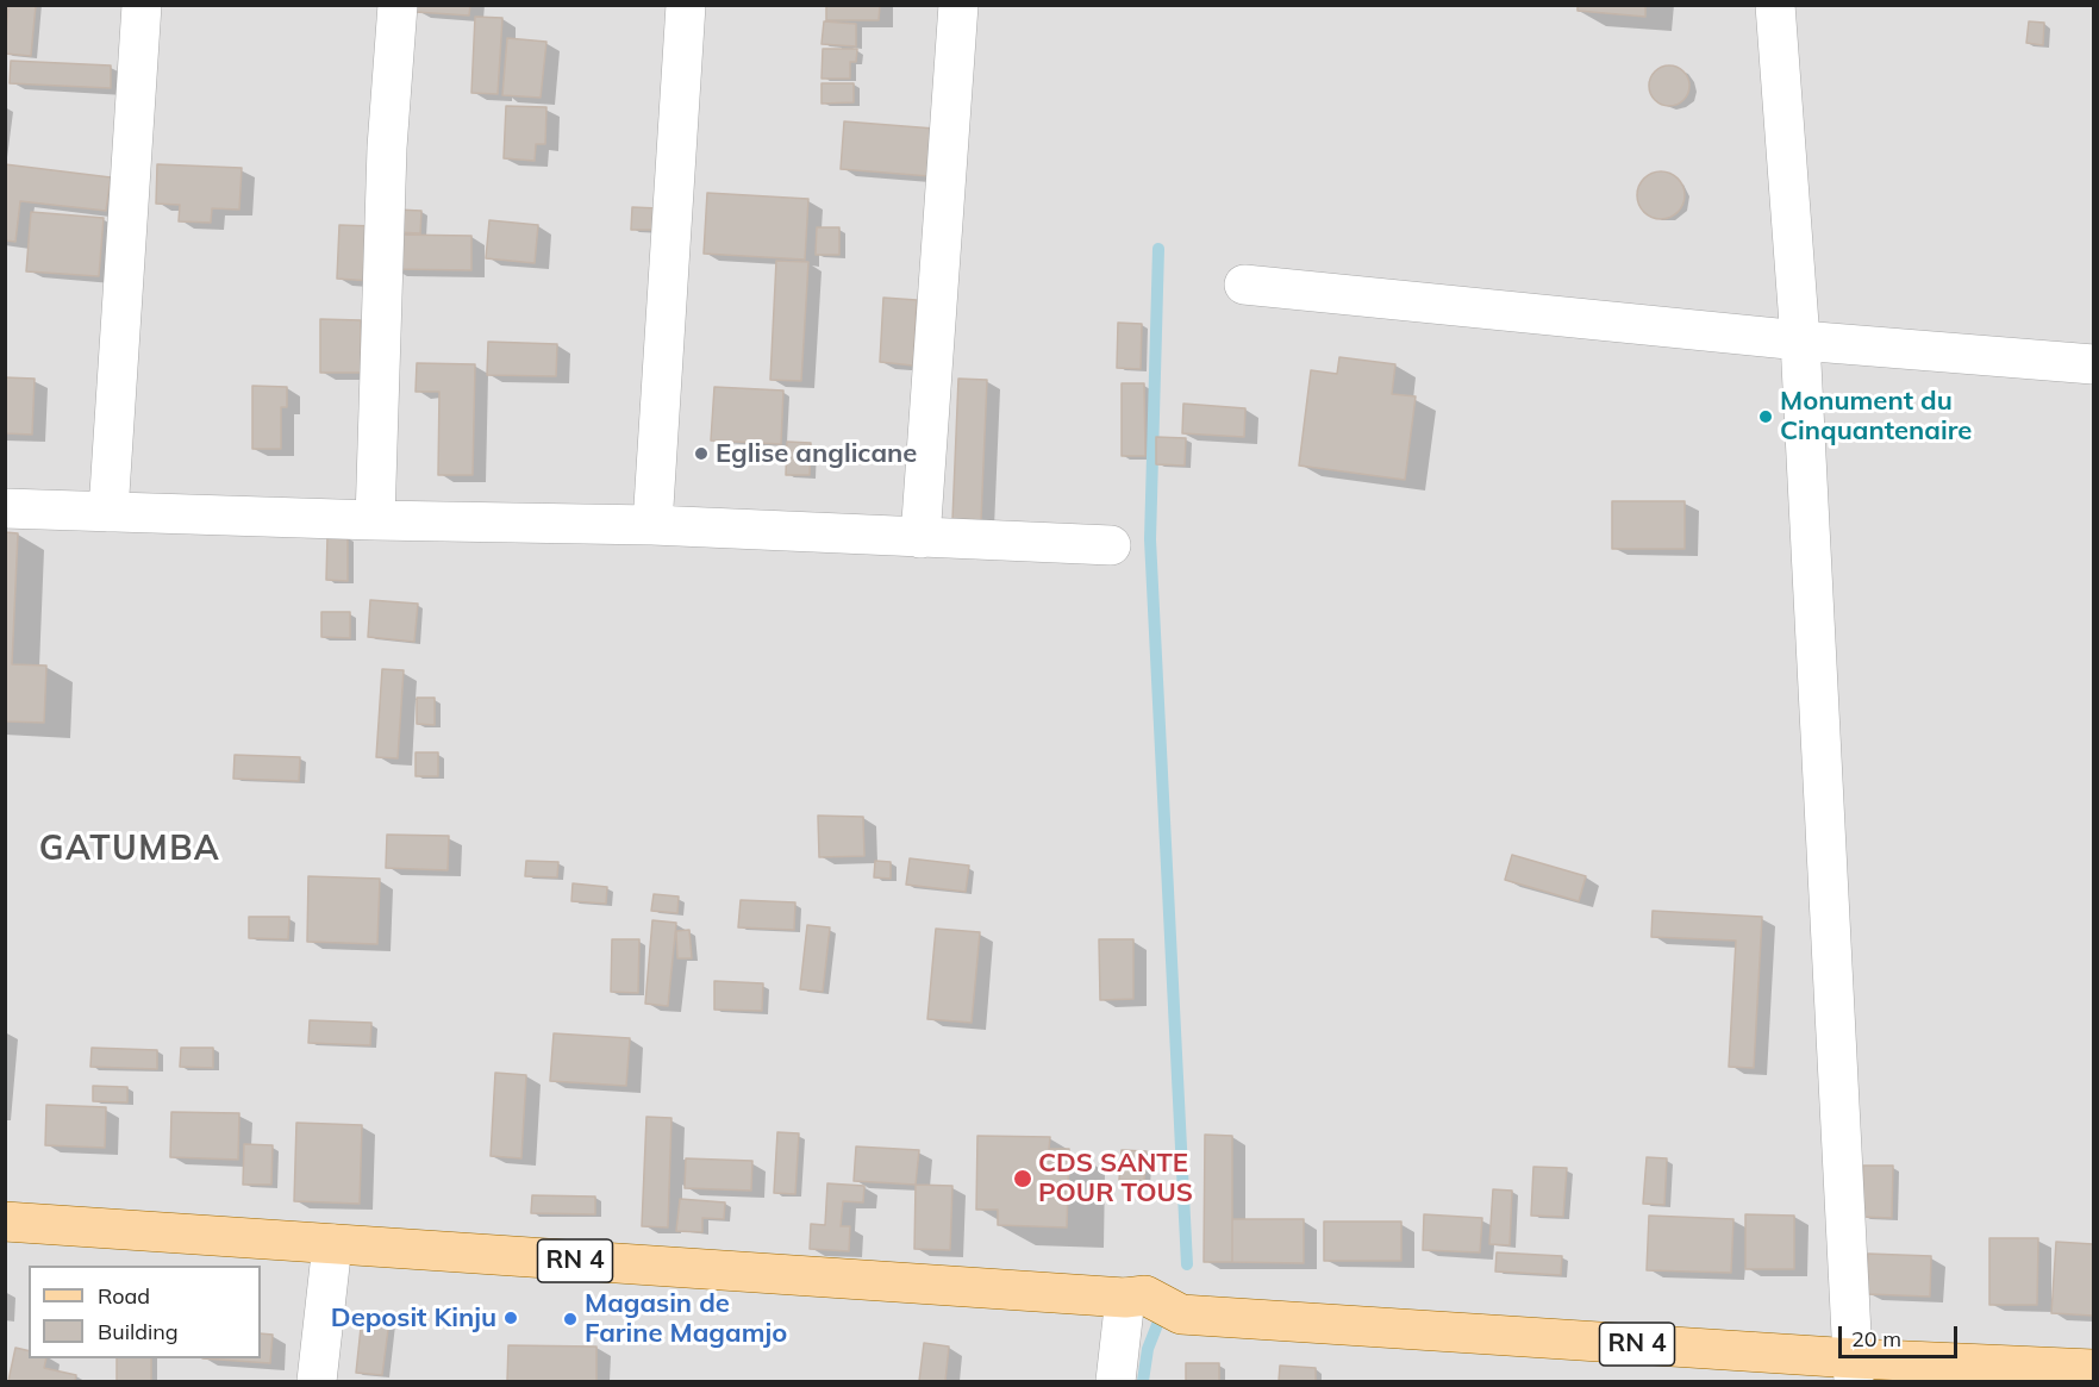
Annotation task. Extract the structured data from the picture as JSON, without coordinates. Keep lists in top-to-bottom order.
{
  "streets": {
    "main road": ["RN 4"]
  },
  "districts": ["GATUMBA"],
  "places": [
    "Monument du Cinquantenaire",
    "Eglise anglicane",
    "CDS SANTE POUR TOUS",
    "Deposit Kinju",
    "Magasin de Farine Magamjo"
  ],
  "legend": ["Road", "Building"],
  "scale_bar": "20 m"
}
